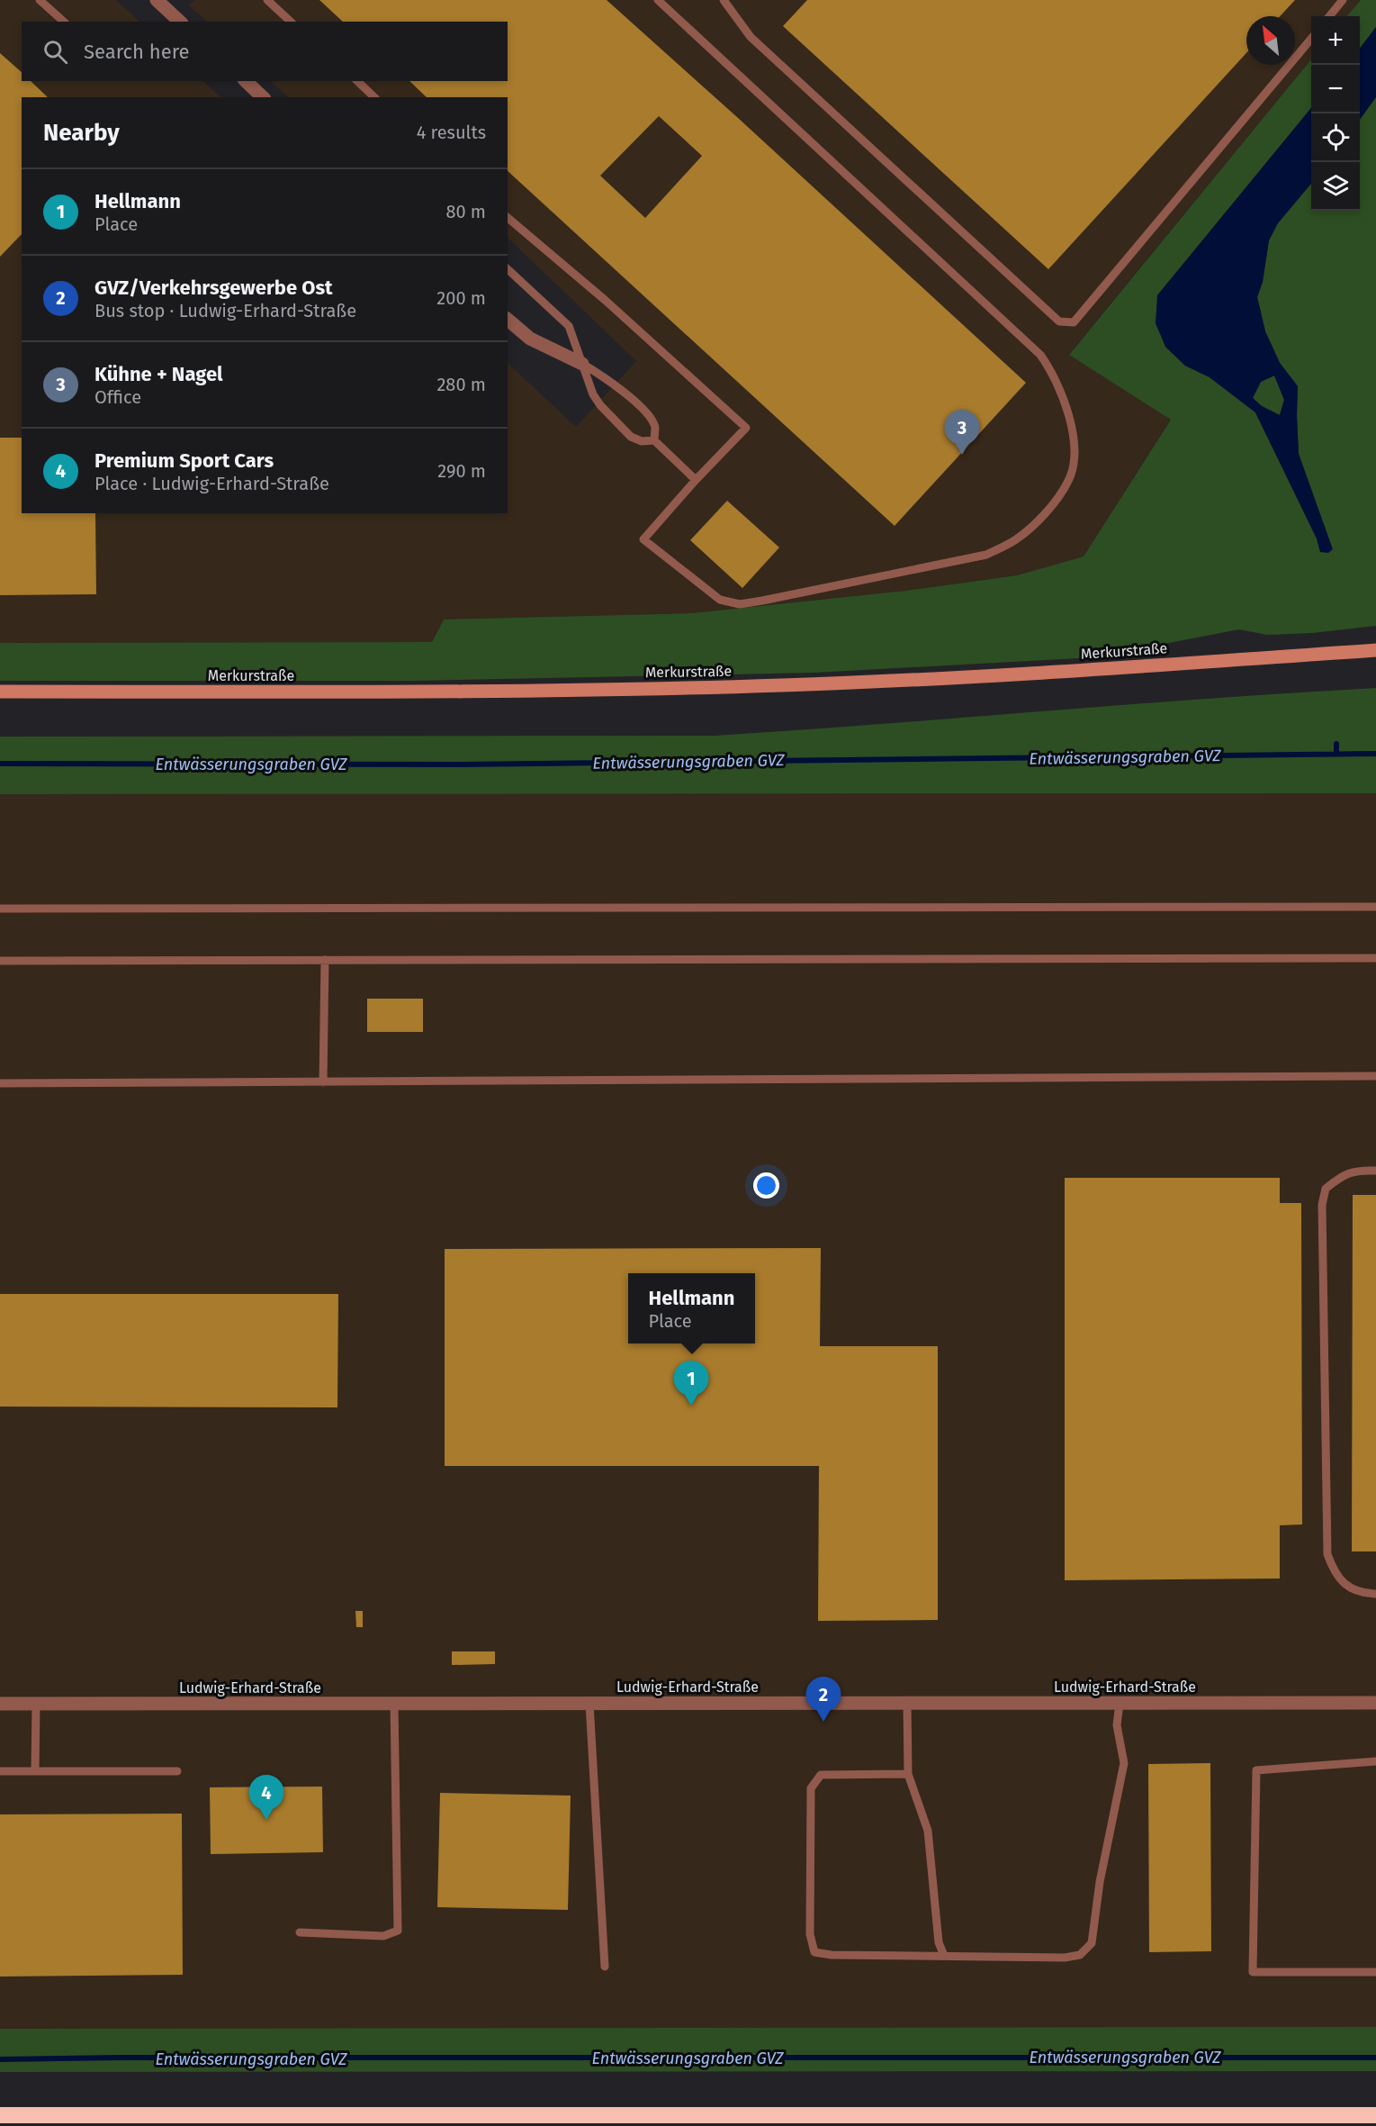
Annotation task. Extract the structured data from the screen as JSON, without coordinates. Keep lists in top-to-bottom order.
{
  "streets": {
    "street": ["Merkurstraße", "Ludwig-Erhard-Straße"]
  },
  "water": ["Entwässerungsgraben GVZ"],
  "north": "top left",
  "page": {
    "map_buttons": ["+", "−"],
    "search": "Search here",
    "heading": ["Nearby", "4 results"],
    "list": [
      {
        "mark": "1",
        "name": "Hellmann",
        "note": "Place",
        "value": "80 m"
      },
      {
        "mark": "2",
        "name": "GVZ/Verkehrsgewerbe Ost",
        "note": "Bus stop · Ludwig-Erhard-Straße",
        "value": "200 m"
      },
      {
        "mark": "3",
        "name": "Kühne + Nagel",
        "note": "Office",
        "value": "280 m"
      },
      {
        "mark": "4",
        "name": "Premium Sport Cars",
        "note": "Place · Ludwig-Erhard-Straße",
        "value": "290 m"
      }
    ],
    "pins": [
      "3",
      "1",
      "2",
      "4"
    ],
    "popup": ["Hellmann", "Place"]
  }
}
